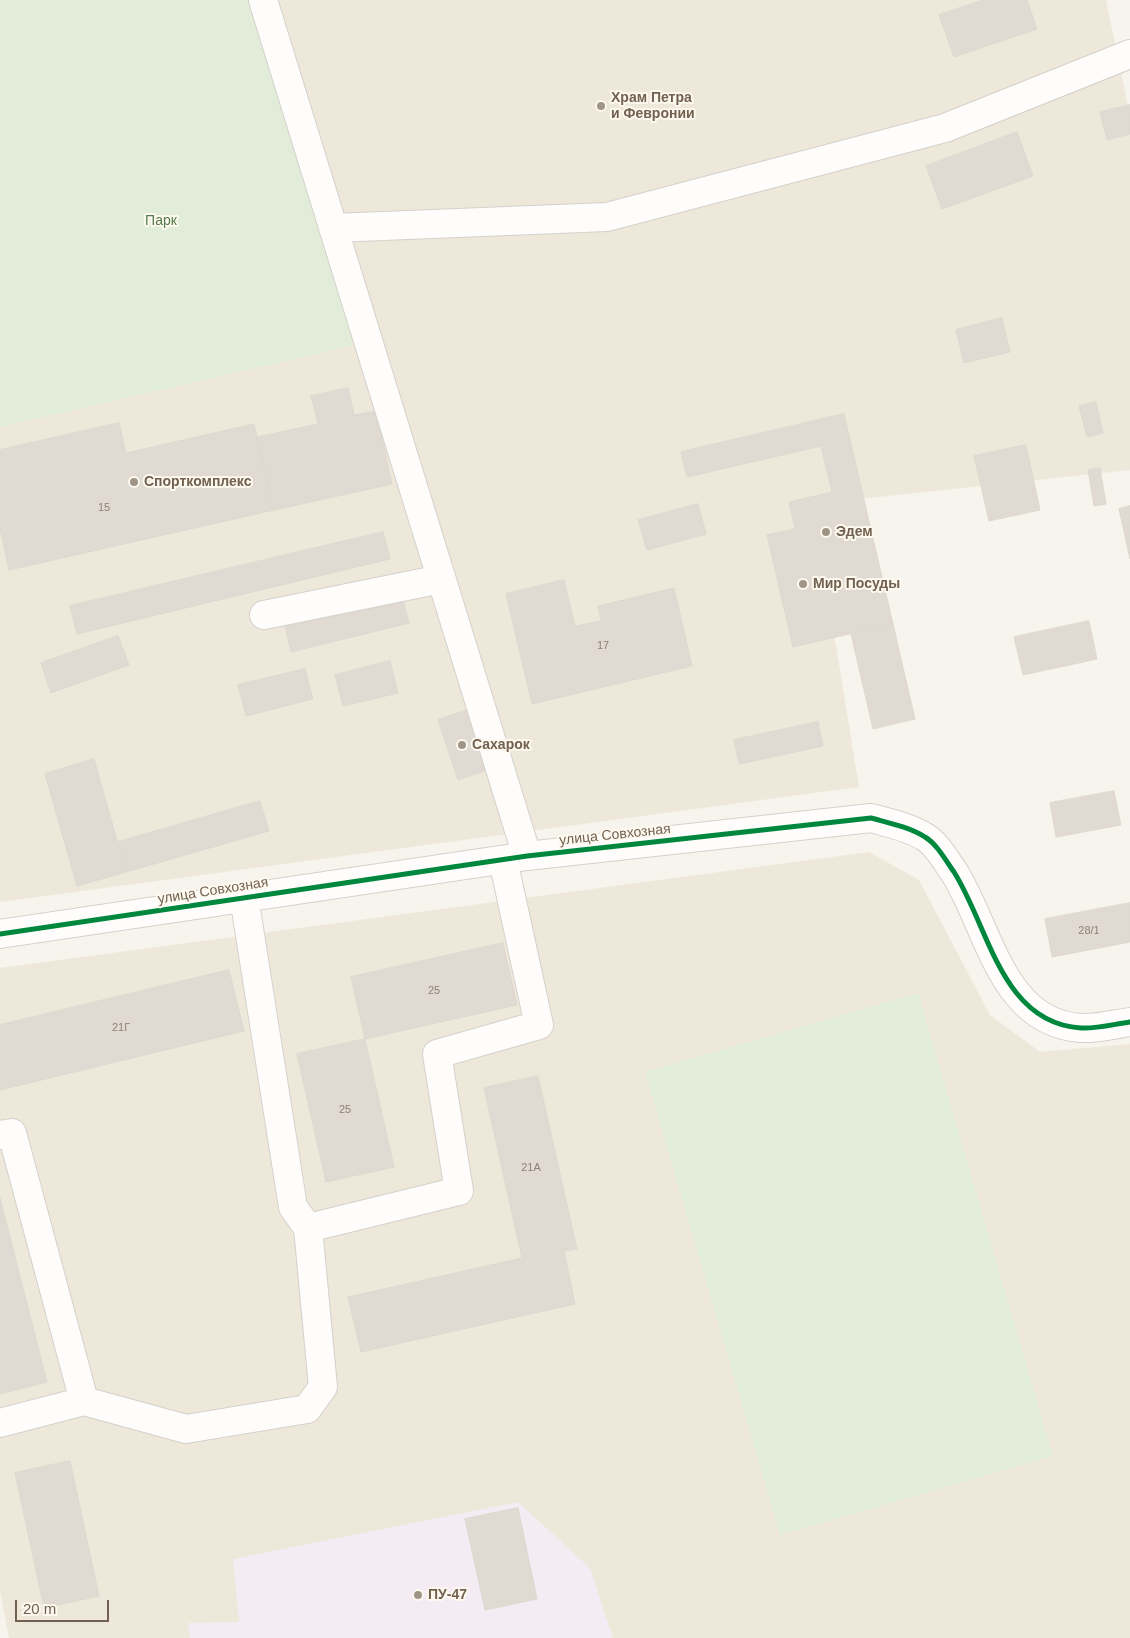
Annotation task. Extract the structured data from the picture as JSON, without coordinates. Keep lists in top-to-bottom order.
{
  "streets": {
    "street": ["улица Совхозная"]
  },
  "parks": ["Парк"],
  "places": [
    "Храм Петра и Февронии",
    "Спорткомплекс",
    "Эдем",
    "Мир Посуды",
    "Сахарок",
    "ПУ-47"
  ],
  "house_numbers": [
    "15",
    "17",
    "28/1",
    "25",
    "21Г",
    "25",
    "21А"
  ],
  "scale_bar": "20 m"
}
